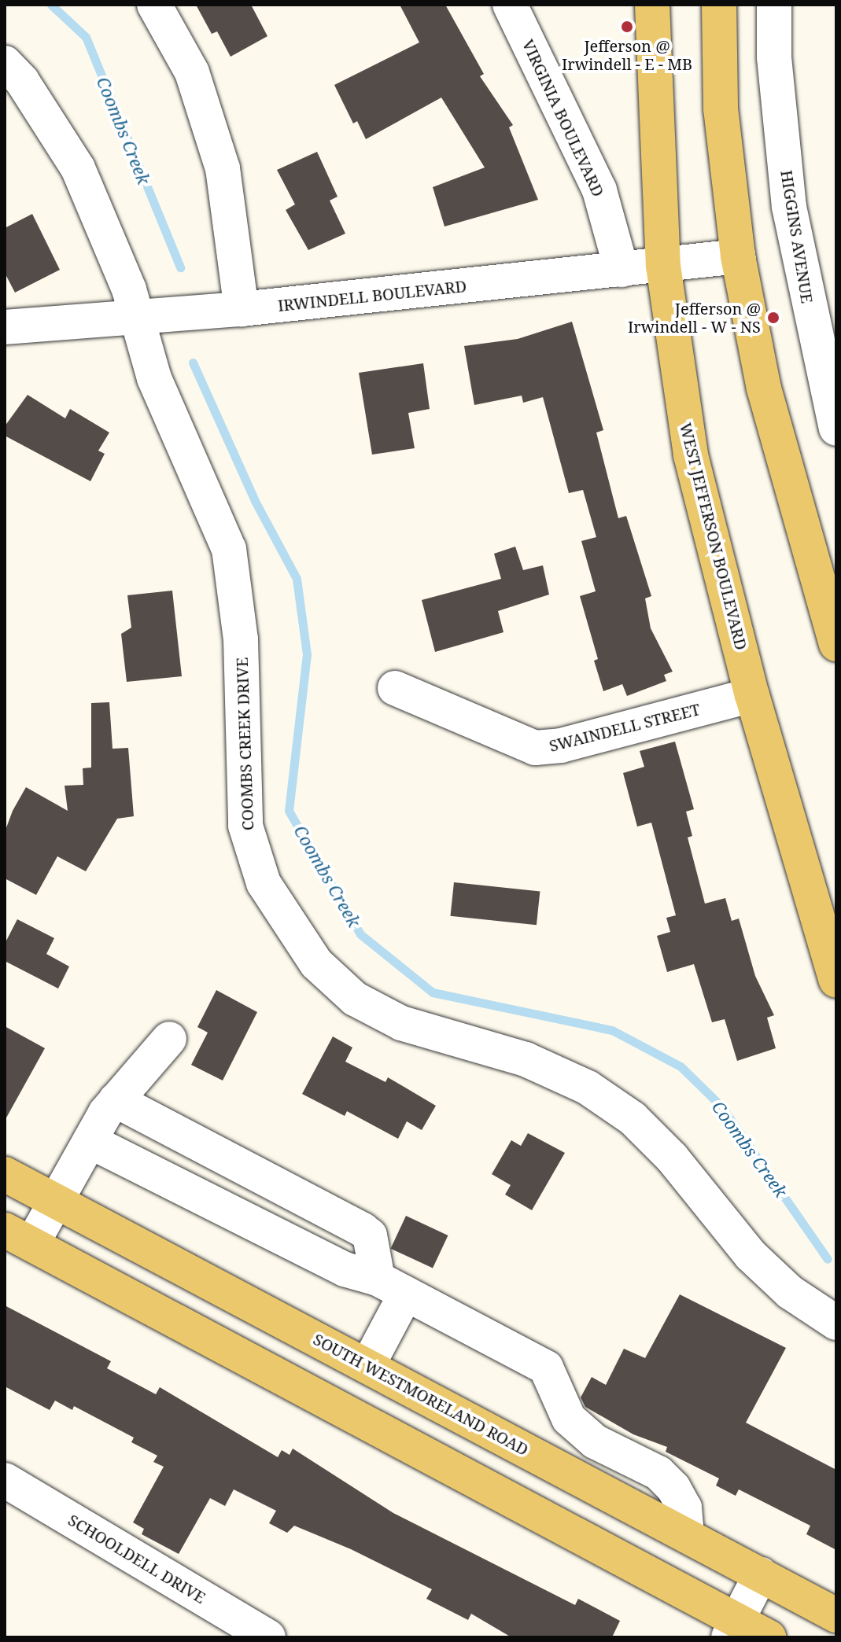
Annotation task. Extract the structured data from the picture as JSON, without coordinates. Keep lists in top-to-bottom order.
{
  "streets": {
    "main road": ["WEST JEFFERSON BOULEVARD", "SOUTH WESTMORELAND ROAD"],
    "street": [
      "VIRGINIA BOULEVARD",
      "HIGGINS AVENUE",
      "IRWINDELL BOULEVARD",
      "SWAINDELL STREET",
      "COOMBS CREEK DRIVE",
      "SCHOOLDELL DRIVE"
    ]
  },
  "crossings": [
    ["VIRGINIA BOULEVARD", "IRWINDELL BOULEVARD"],
    ["IRWINDELL BOULEVARD", "WEST JEFFERSON BOULEVARD"],
    ["IRWINDELL BOULEVARD", "COOMBS CREEK DRIVE"],
    ["WEST JEFFERSON BOULEVARD", "SWAINDELL STREET"]
  ],
  "water": ["Coombs Creek"],
  "places": ["Jefferson @ Irwindell - E - MB", "Jefferson @ Irwindell - W - NS"]
}
